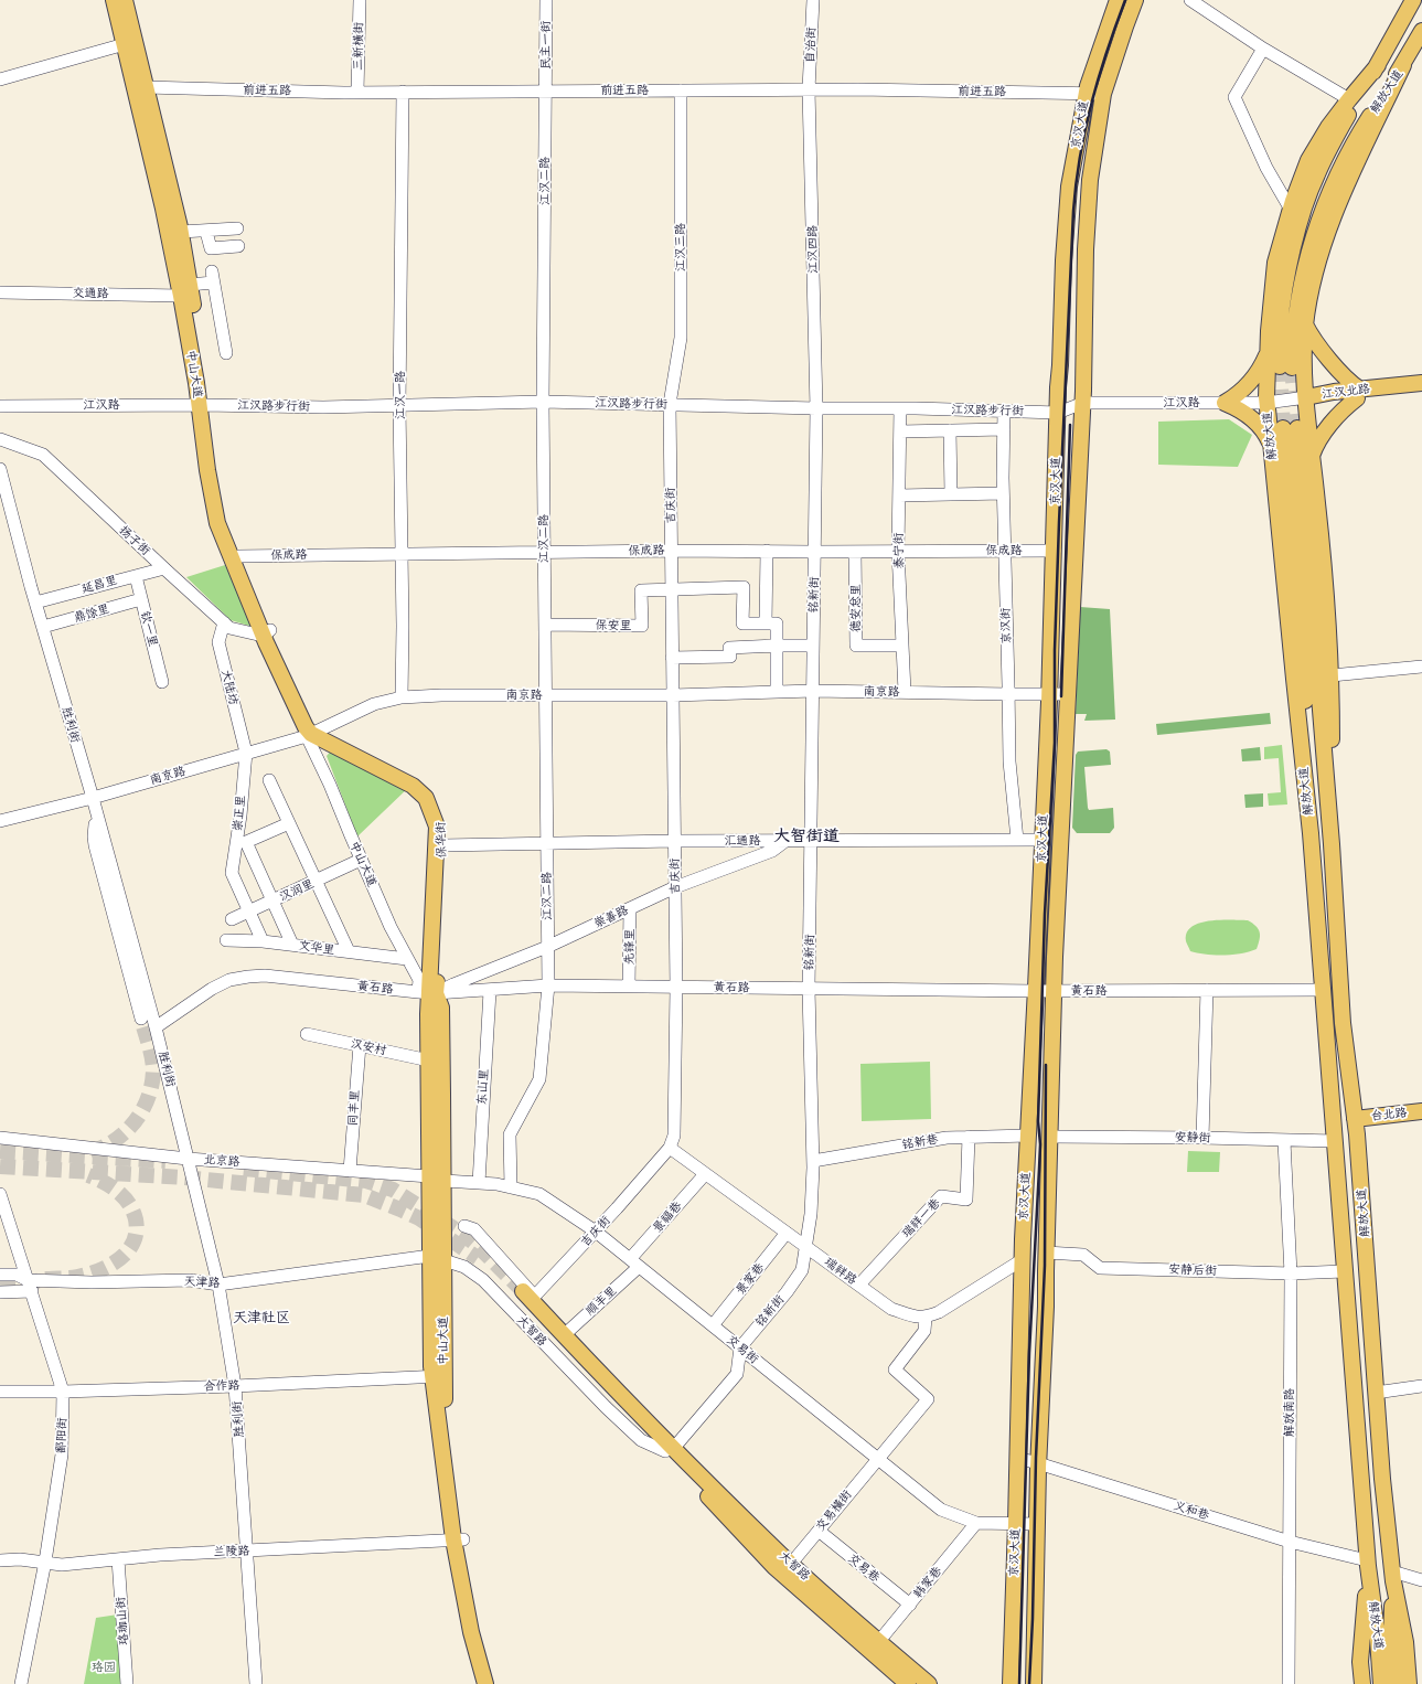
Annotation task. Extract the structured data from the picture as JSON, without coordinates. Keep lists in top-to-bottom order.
{
  "streets": {
    "main road": [
      "解放大道",
      "京汉大道",
      "中山大道",
      "江汉北路",
      "保华街",
      "台北路",
      "大智路"
    ],
    "street": [
      "民主一街",
      "自治街",
      "三新横街",
      "前进五路",
      "江汉二路",
      "江汉三路",
      "江汉四路",
      "交通路",
      "江汉一路",
      "江汉路",
      "江汉路步行街",
      "吉庆街",
      "扬子街",
      "保成路",
      "泰宁街",
      "延昌里",
      "铭新街",
      "德安总里",
      "鼎馀里",
      "保安里",
      "京汉街",
      "钦一里",
      "大陆坊",
      "南京路",
      "胜利街",
      "崇正里",
      "汇通路",
      "汉润里",
      "崇善路",
      "先锋里",
      "文华里",
      "黄石路",
      "汉安村",
      "东山里",
      "同丰里",
      "安静街",
      "铭新巷",
      "北京路",
      "景福巷",
      "瑞祥一巷",
      "安静后街",
      "瑞祥路",
      "景家巷",
      "天津路",
      "顺丰里",
      "交易街",
      "合作路",
      "解放南路",
      "鄱阳街",
      "交易横街",
      "义和巷",
      "兰陵路",
      "交易巷",
      "韩家巷",
      "珞珈山街"
    ]
  },
  "crossings": [
    ["民主一街", "前进五路"],
    ["民主一街", "江汉二路"],
    ["自治街", "前进五路"],
    ["自治街", "江汉四路"],
    ["三新横街", "前进五路"],
    ["前进五路", "京汉大道"],
    ["前进五路", "江汉二路"],
    ["前进五路", "江汉三路"],
    ["前进五路", "江汉四路"],
    ["前进五路", "中山大道"],
    ["前进五路", "江汉一路"],
    ["解放大道", "江汉北路"],
    ["解放大道", "江汉路"],
    ["解放大道", "黄石路"],
    ["解放大道", "台北路"],
    ["解放大道", "安静街"],
    ["解放大道", "安静后街"],
    ["解放大道", "义和巷"],
    ["京汉大道", "江汉路"],
    ["京汉大道", "江汉路步行街"],
    ["京汉大道", "保成路"],
    ["京汉大道", "南京路"],
    ["京汉大道", "汇通路"],
    ["京汉大道", "黄石路"],
    ["京汉大道", "安静街"],
    ["京汉大道", "铭新巷"],
    ["京汉大道", "安静后街"],
    ["京汉大道", "交易街"],
    ["京汉大道", "义和巷"],
    ["江汉二路", "江汉路步行街"],
    ["江汉二路", "保成路"],
    ["江汉二路", "保安里"],
    ["江汉二路", "南京路"],
    ["江汉二路", "汇通路"],
    ["江汉二路", "崇善路"],
    ["江汉二路", "黄石路"],
    ["江汉二路", "交易街"],
    ["江汉三路", "江汉路步行街"],
    ["江汉三路", "吉庆街"],
    ["江汉四路", "江汉路步行街"],
    ["江汉四路", "铭新街"],
    ["交通路", "中山大道"],
    ["中山大道", "江汉路"],
    ["中山大道", "江汉路步行街"],
    ["中山大道", "扬子街"],
    ["中山大道", "保成路"],
    ["中山大道", "南京路"],
    ["中山大道", "保华街"],
    ["中山大道", "崇善路"],
    ["中山大道", "文华里"],
    ["中山大道", "黄石路"],
    ["中山大道", "汉安村"],
    ["中山大道", "北京路"],
    ["中山大道", "天津路"],
    ["中山大道", "大智路"],
    ["中山大道", "交易街"],
    ["中山大道", "合作路"],
    ["中山大道", "兰陵路"],
    ["江汉北路", "江汉路"],
    ["江汉一路", "江汉路步行街"],
    ["江汉一路", "保成路"],
    ["江汉一路", "南京路"],
    ["江汉路", "江汉路步行街"],
    ["江汉路步行街", "吉庆街"],
    ["江汉路步行街", "泰宁街"],
    ["江汉路步行街", "铭新街"],
    ["江汉路步行街", "京汉街"],
    ["吉庆街", "保成路"],
    ["吉庆街", "保安里"],
    ["吉庆街", "南京路"],
    ["吉庆街", "汇通路"],
    ["吉庆街", "崇善路"],
    ["吉庆街", "黄石路"],
    ["吉庆街", "瑞祥路"],
    ["吉庆街", "大智路"],
    ["吉庆街", "交易街"],
    ["扬子街", "延昌里"],
    ["扬子街", "大陆坊"],
    ["保成路", "泰宁街"],
    ["保成路", "铭新街"],
    ["保成路", "德安总里"],
    ["保成路", "京汉街"],
    ["泰宁街", "德安总里"],
    ["泰宁街", "南京路"],
    ["延昌里", "钦一里"],
    ["延昌里", "胜利街"],
    ["铭新街", "南京路"],
    ["铭新街", "汇通路"],
    ["铭新街", "黄石路"],
    ["铭新街", "铭新巷"],
    ["铭新街", "瑞祥路"],
    ["铭新街", "交易街"],
    ["鼎馀里", "钦一里"],
    ["鼎馀里", "胜利街"],
    ["京汉街", "南京路"],
    ["京汉街", "汇通路"],
    ["大陆坊", "南京路"],
    ["大陆坊", "崇正里"],
    ["南京路", "胜利街"],
    ["南京路", "崇正里"],
    ["南京路", "保华街"],
    ["胜利街", "黄石路"],
    ["胜利街", "北京路"],
    ["胜利街", "天津路"],
    ["胜利街", "合作路"],
    ["胜利街", "兰陵路"],
    ["崇正里", "汉润里"],
    ["保华街", "汇通路"],
    ["保华街", "崇善路"],
    ["保华街", "黄石路"],
    ["汇通路", "崇善路"],
    ["崇善路", "先锋里"],
    ["崇善路", "黄石路"],
    ["先锋里", "黄石路"],
    ["黄石路", "东山里"],
    ["汉安村", "同丰里"],
    ["东山里", "交易街"],
    ["同丰里", "北京路"],
    ["安静街", "解放南路"],
    ["铭新巷", "瑞祥一巷"],
    ["北京路", "交易街"],
    ["景福巷", "瑞祥路"],
    ["景福巷", "顺丰里"],
    ["景福巷", "交易街"],
    ["瑞祥一巷", "瑞祥路"],
    ["安静后街", "解放南路"],
    ["瑞祥路", "景家巷"],
    ["瑞祥路", "交易横街"],
    ["景家巷", "交易街"],
    ["天津路", "大智路"],
    ["天津路", "鄱阳街"],
    ["顺丰里", "大智路"],
    ["顺丰里", "交易街"],
    ["大智路", "交易横街"],
    ["大智路", "韩家巷"],
    ["交易街", "交易横街"],
    ["交易街", "韩家巷"],
    ["合作路", "鄱阳街"],
    ["解放南路", "义和巷"],
    ["鄱阳街", "兰陵路"],
    ["交易横街", "交易巷"],
    ["兰陵路", "珞珈山街"],
    ["交易巷", "韩家巷"]
  ],
  "districts": ["大智街道", "天津社区"],
  "parks": ["珞园"]
}
